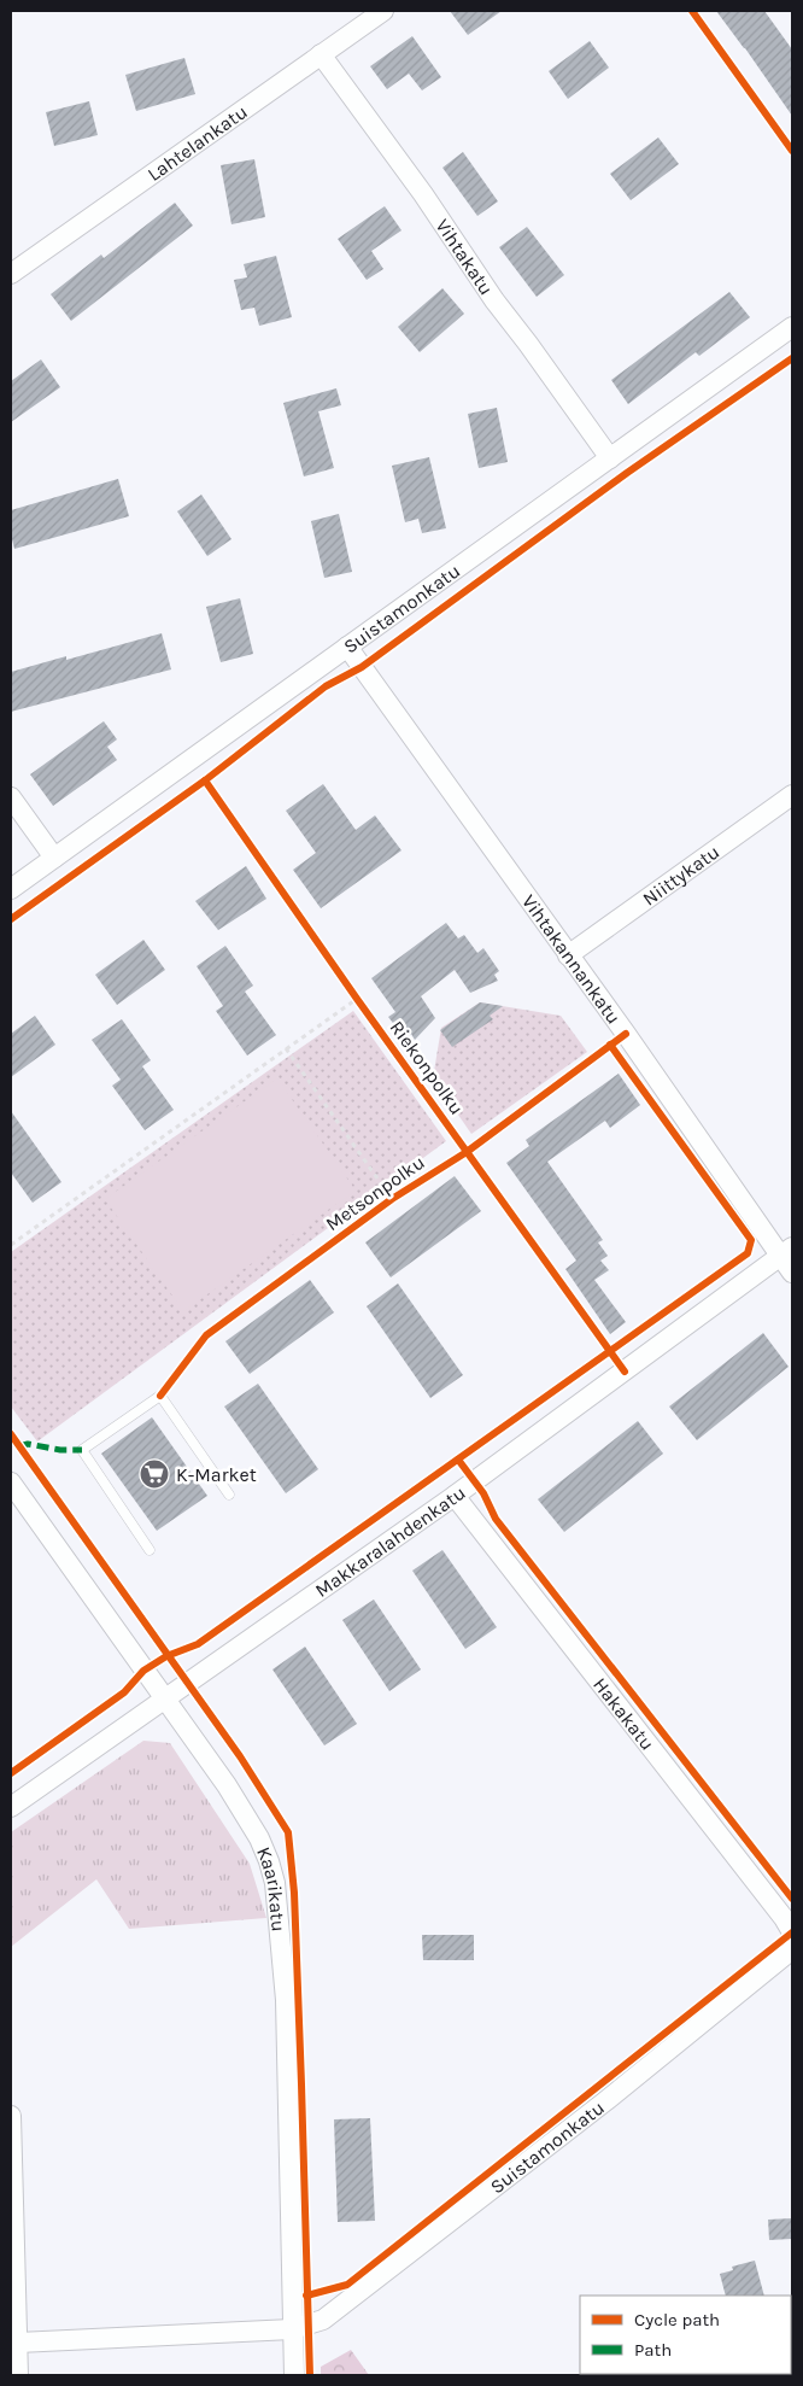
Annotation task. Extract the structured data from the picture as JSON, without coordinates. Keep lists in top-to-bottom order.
{
  "streets": {
    "street": [
      "Lahtelankatu",
      "Vihtakatu",
      "Suistamonkatu",
      "Niittykatu",
      "Vihtakannankatu",
      "Makkaralahdenkatu",
      "Hakakatu",
      "Kaarikatu"
    ],
    "cycle path": ["Riekonpolku", "Metsonpolku"]
  },
  "crossings": [
    ["Lahtelankatu", "Vihtakatu"],
    ["Vihtakatu", "Suistamonkatu"],
    ["Suistamonkatu", "Vihtakannankatu"],
    ["Suistamonkatu", "Kaarikatu"],
    ["Niittykatu", "Vihtakannankatu"],
    ["Vihtakannankatu", "Makkaralahdenkatu"],
    ["Makkaralahdenkatu", "Hakakatu"],
    ["Makkaralahdenkatu", "Kaarikatu"]
  ],
  "places": {
    "supermarket": ["K-Market"]
  },
  "legend": ["Cycle path", "Path"]
}
